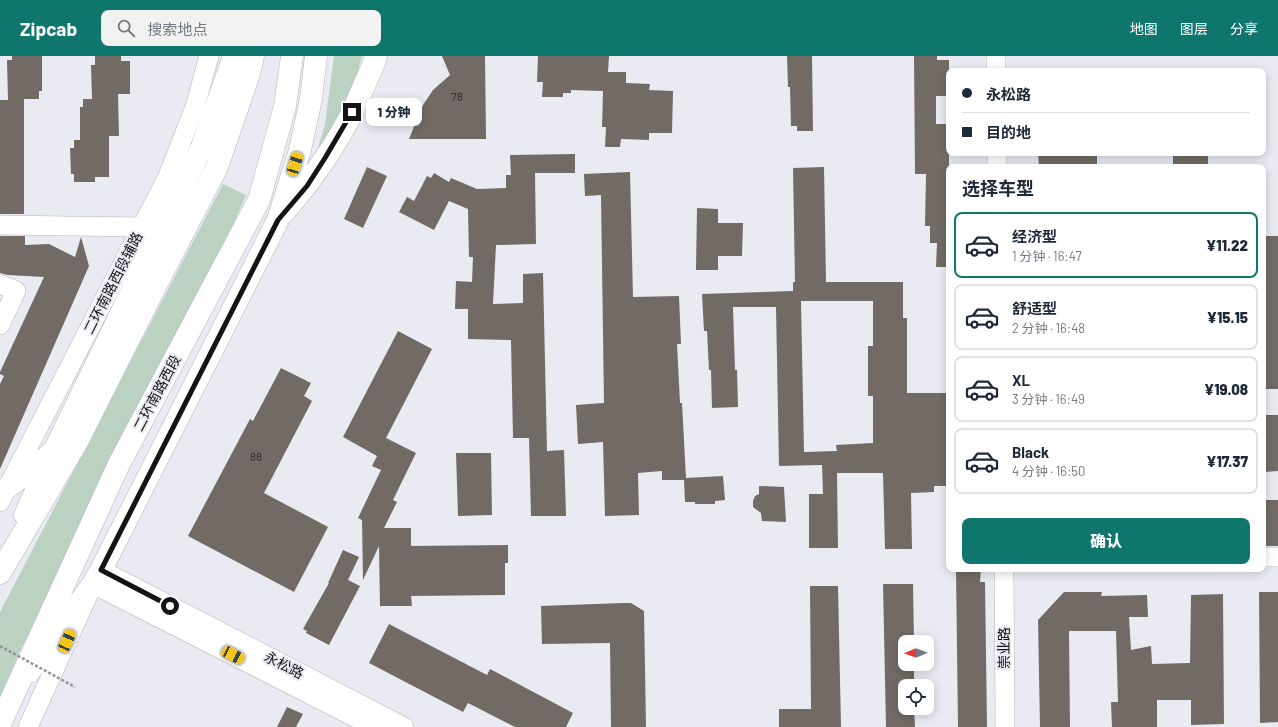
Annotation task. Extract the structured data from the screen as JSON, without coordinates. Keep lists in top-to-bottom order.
{
  "streets": {
    "main road": ["二环南路西段"],
    "street": ["二环南路西段辅路", "崇业路", "永松路"]
  },
  "house_numbers": ["78", "88"],
  "north": "left",
  "page": {
    "header": "Zipcab",
    "search": "搜索地点",
    "nav": ["地图", "图层", "分享"],
    "banner": ["永松路", "目的地"],
    "bubble": "1 分钟",
    "heading": "选择车型",
    "list": [
      {
        "name": "经济型",
        "note": "1 分钟 · 16:47",
        "value": "¥11.22"
      },
      {
        "name": "舒适型",
        "note": "2 分钟 · 16:48",
        "value": "¥15.15"
      },
      {
        "name": "XL",
        "note": "3 分钟 · 16:49",
        "value": "¥19.08"
      },
      {
        "name": "Black",
        "note": "4 分钟 · 16:50",
        "value": "¥17.37"
      }
    ],
    "buttons": "确认"
  }
}
